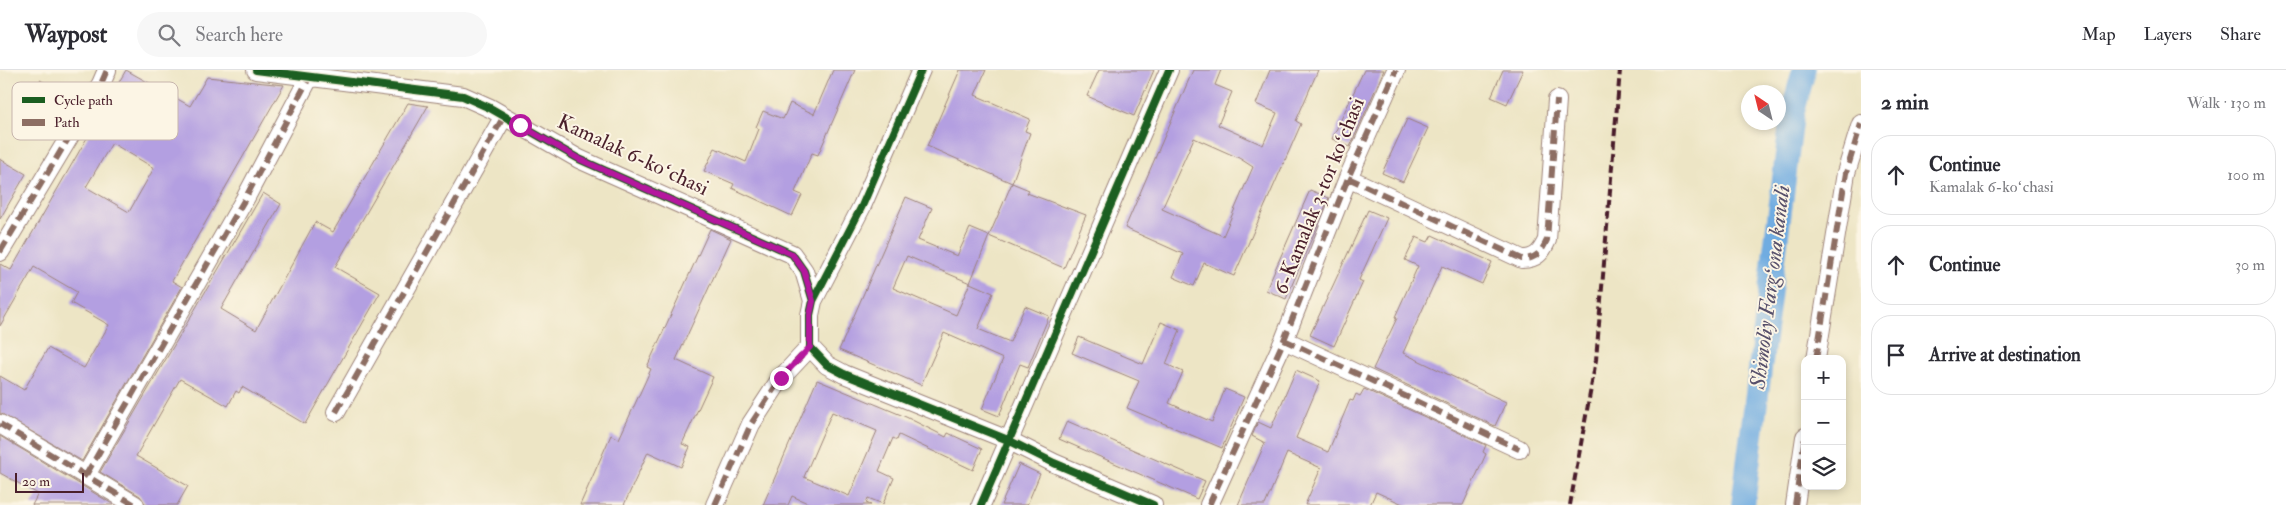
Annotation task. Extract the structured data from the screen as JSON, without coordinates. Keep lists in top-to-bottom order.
{
  "streets": {
    "street": ["Kamalak 6-koʻchasi", "6-Kamalak 3-tor koʻchasi"]
  },
  "water": ["Shimoliy Fargʻona kanali"],
  "legend": ["Cycle path", "Path"],
  "scale_bar": "20 m",
  "north": "top left",
  "page": {
    "header": "Waypost",
    "search": "Search here",
    "nav": ["Map", "Layers", "Share"],
    "heading": ["2 min", "Walk · 130 m"],
    "list": [
      ["Continue", "Kamalak 6-koʻchasi", "100 m"],
      ["Continue", "30 m"],
      "Arrive at destination"
    ],
    "map_buttons": ["+", "−"],
    "scale": "20 m"
  }
}
